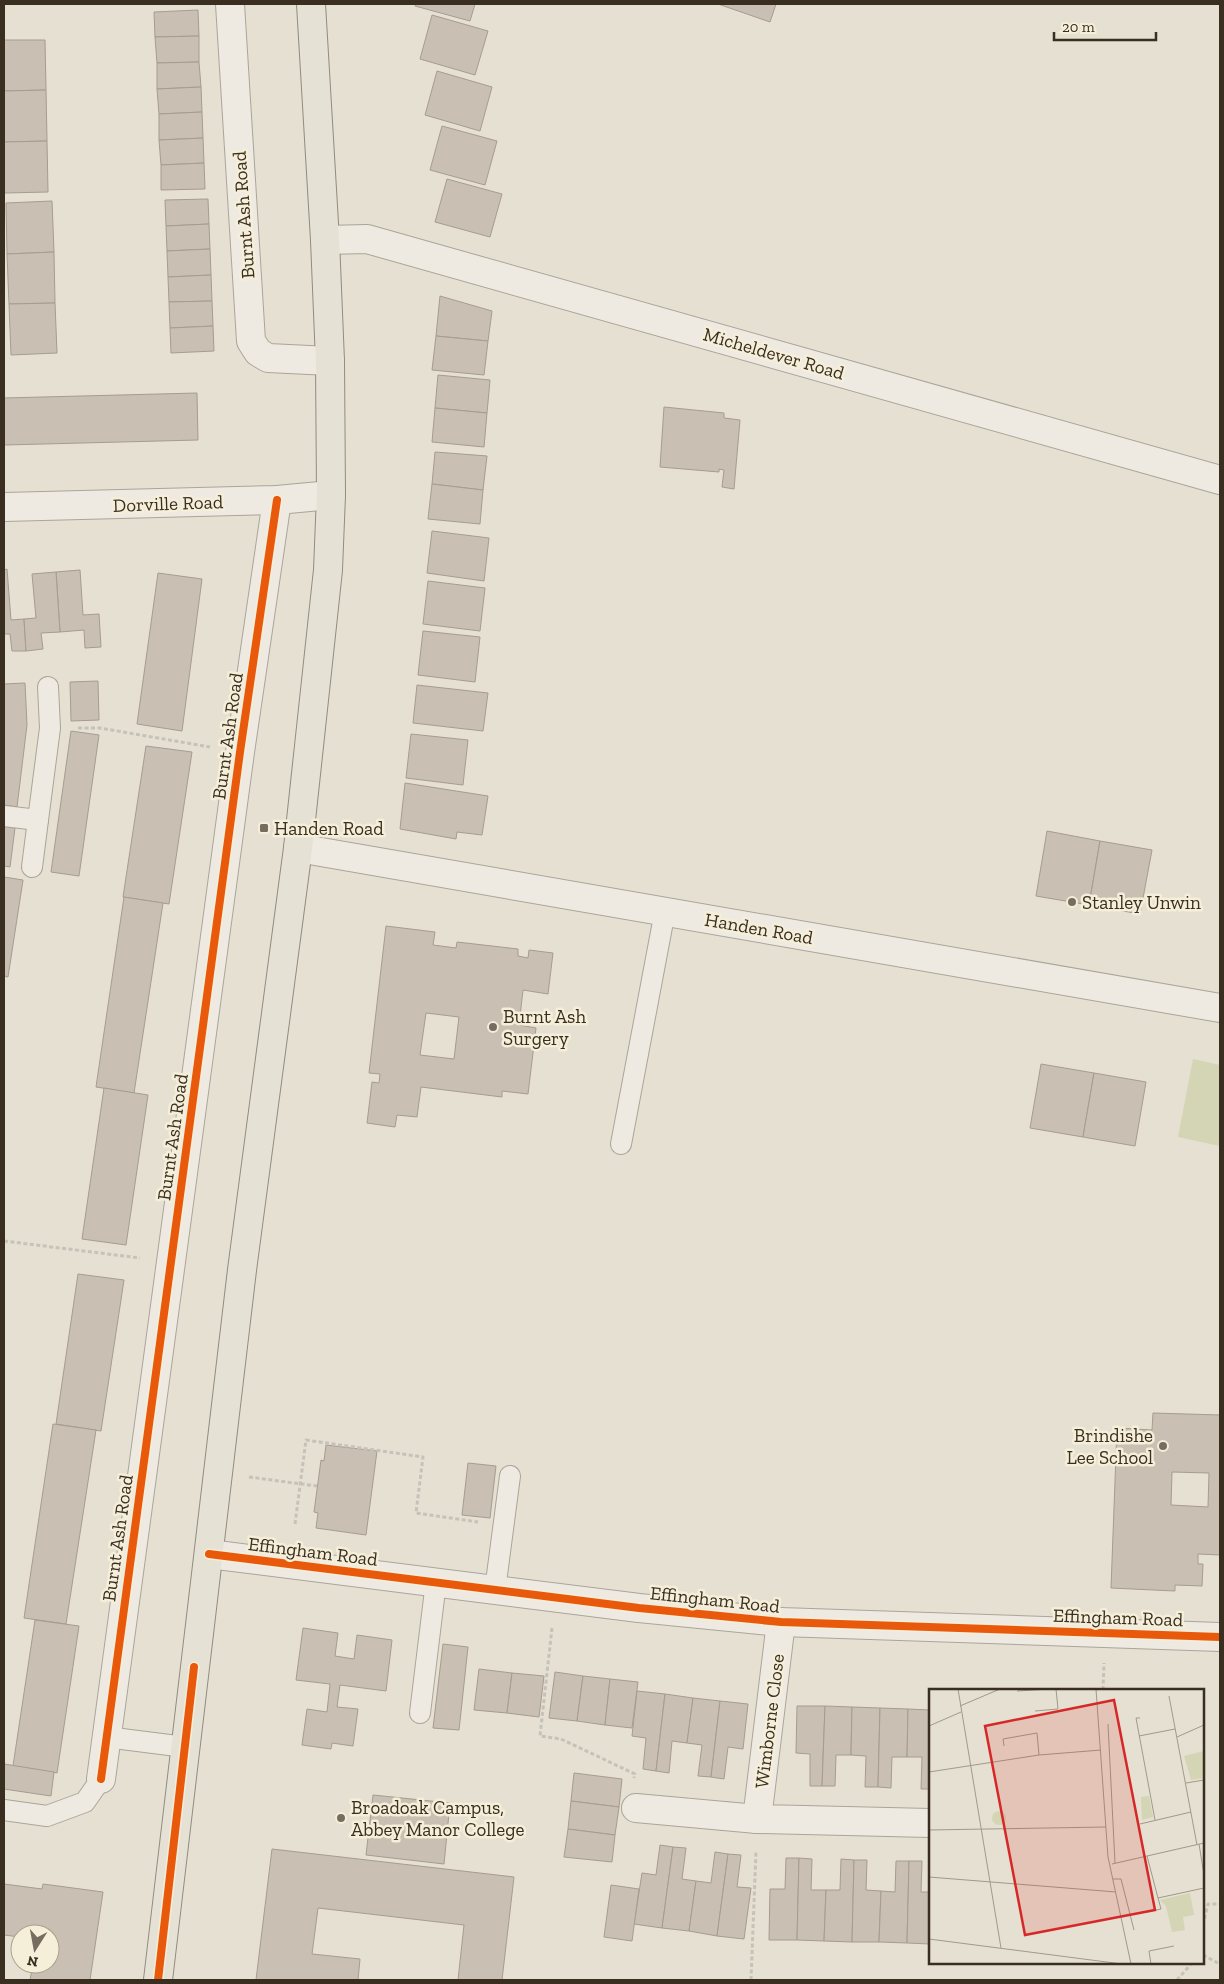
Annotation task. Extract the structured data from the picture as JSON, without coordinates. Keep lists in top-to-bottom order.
{
  "streets": {
    "street": [
      "Burnt Ash Road",
      "Micheldever Road",
      "Dorville Road",
      "Handen Road",
      "Effingham Road",
      "Wimborne Close"
    ]
  },
  "crossings": [
    ["Burnt Ash Road", "Dorville Road"],
    ["Effingham Road", "Wimborne Close"]
  ],
  "places": {
    "transit": ["Handen Road"],
    "other": [
      "Stanley Unwin",
      "Burnt Ash Surgery",
      "Brindishe Lee School",
      "Broadoak Campus, Abbey Manor College"
    ]
  },
  "scale_bar": "20 m",
  "north": "bottom"
}
